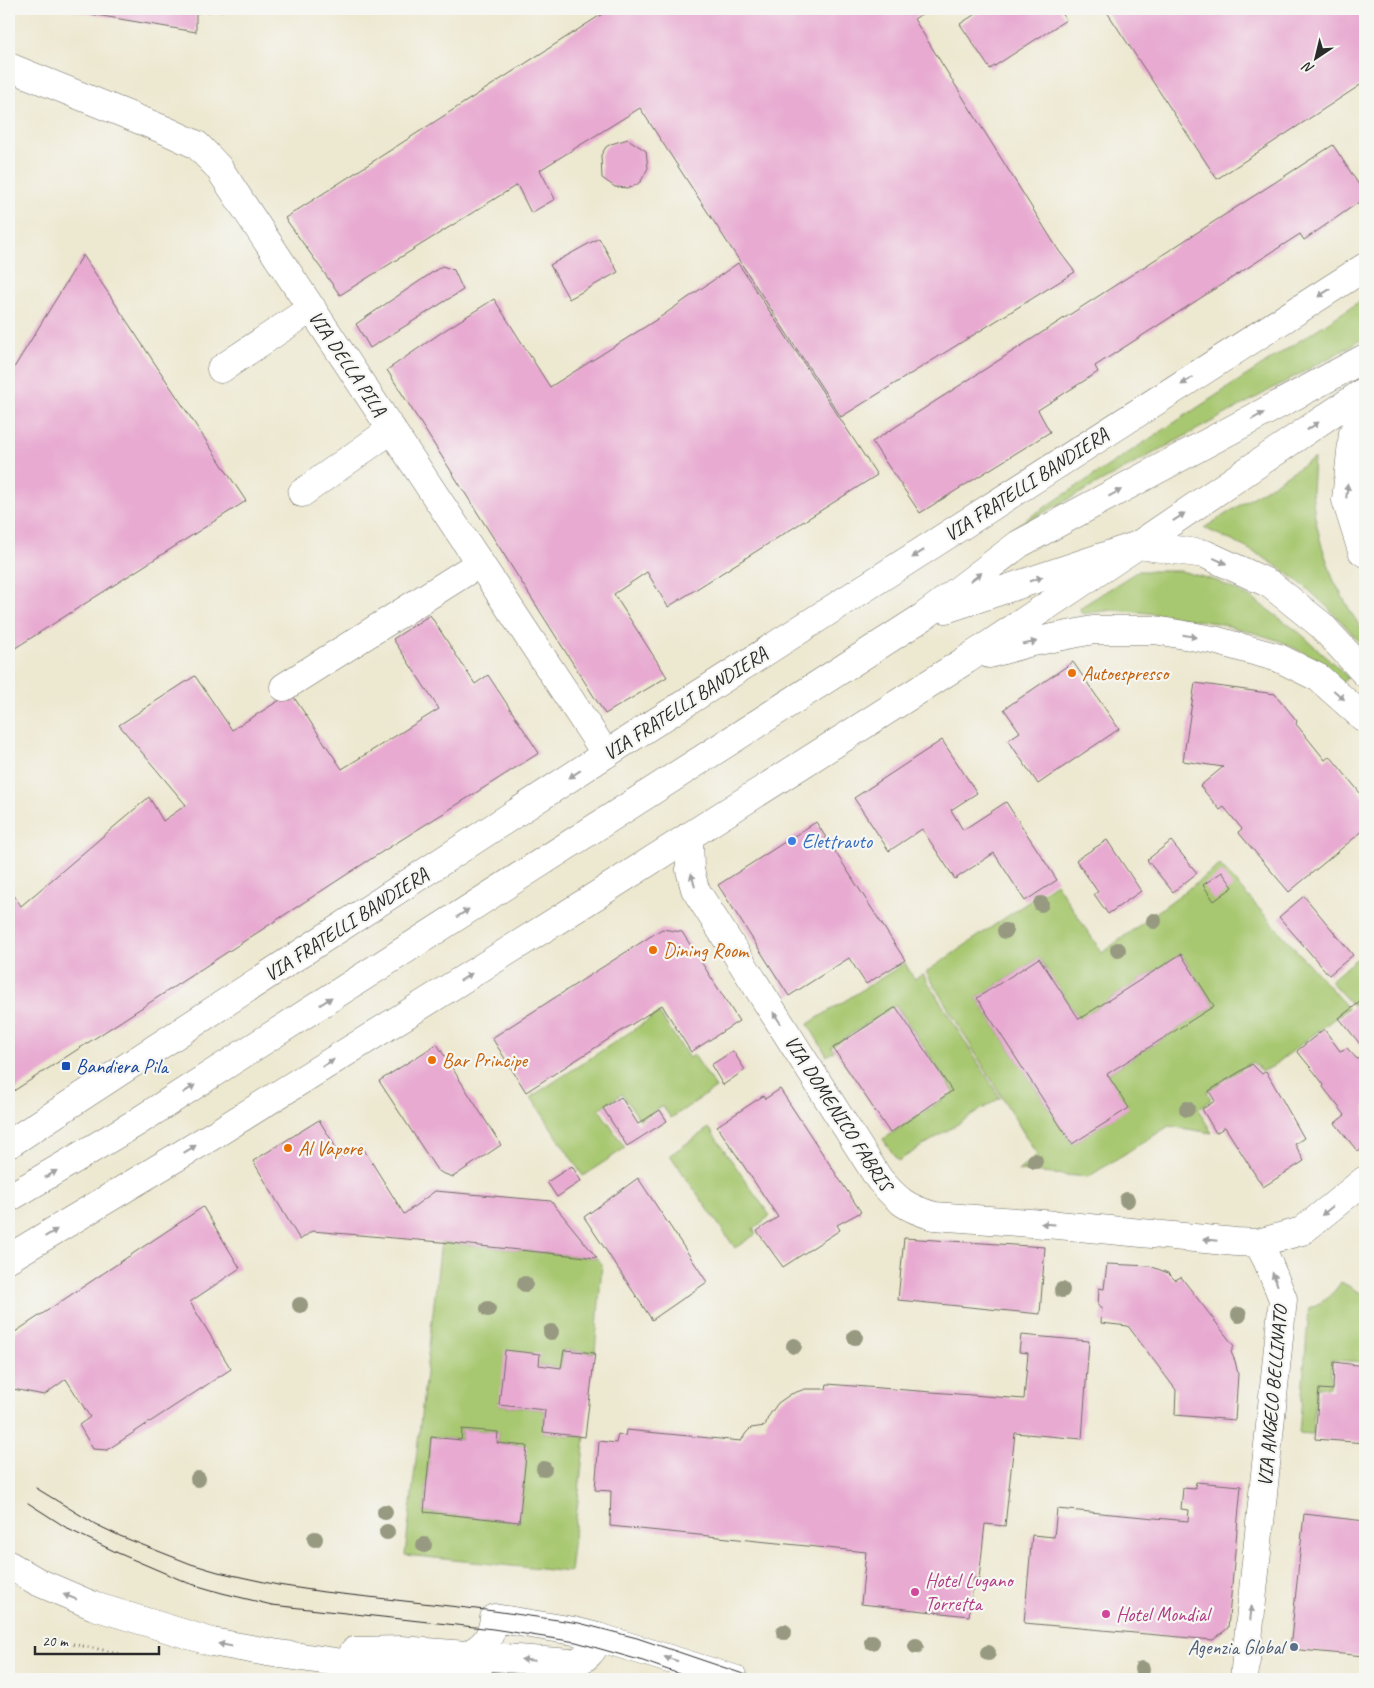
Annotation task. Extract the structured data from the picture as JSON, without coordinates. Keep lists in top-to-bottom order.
{
  "streets": {
    "street": [
      "VIA DELLA PILA",
      "VIA FRATELLI BANDIERA",
      "VIA DOMENICO FABRIS",
      "VIA ANGELO BELLINATO"
    ]
  },
  "crossings": [
    ["VIA DELLA PILA", "VIA FRATELLI BANDIERA"],
    ["VIA DOMENICO FABRIS", "VIA ANGELO BELLINATO"]
  ],
  "one_way": ["VIA DOMENICO FABRIS", "VIA ANGELO BELLINATO"],
  "places": {
    "other": [
      "Autoespresso",
      "Elettrauto",
      "Dining Room",
      "Bar Principe",
      "Al Vapore",
      "Hotel Lugano Torretta",
      "Hotel Mondial",
      "Agenzia Global"
    ],
    "transit": ["Bandiera Pila"]
  },
  "scale_bar": "20 m",
  "north": "bottom left"
}
